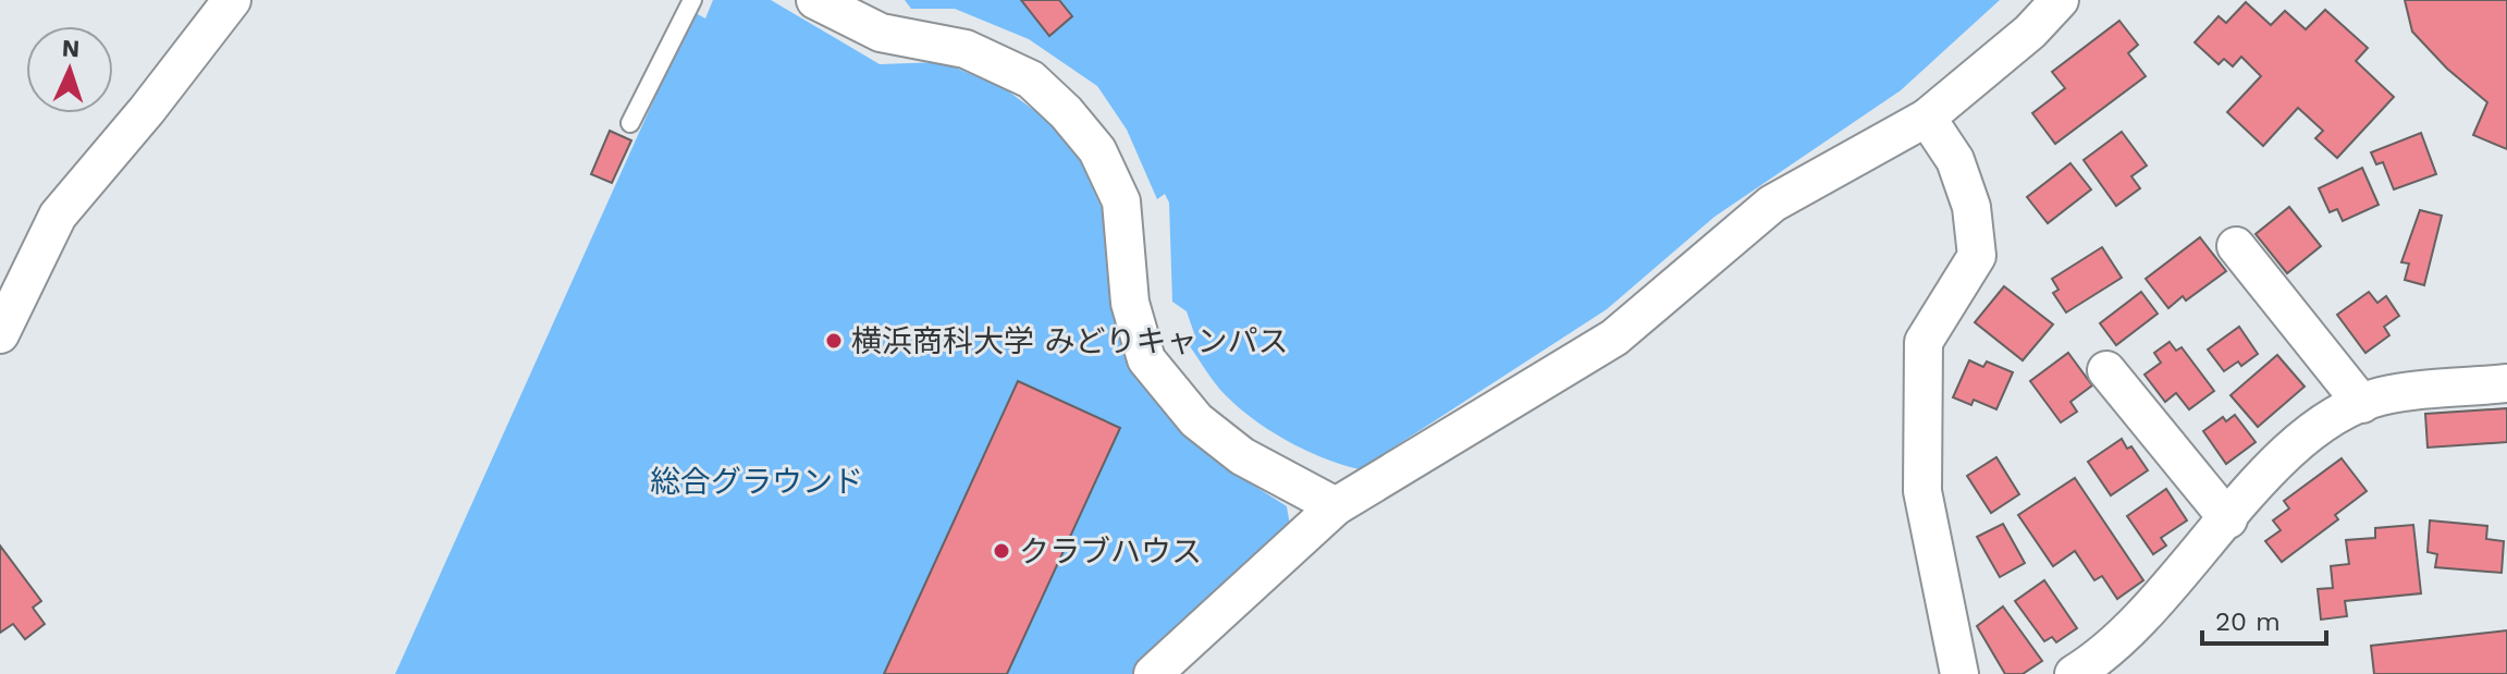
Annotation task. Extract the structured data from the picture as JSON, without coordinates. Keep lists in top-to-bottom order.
{
  "parks": ["総合グラウンド"],
  "places": ["横浜商科大学 みどりキャンパス", "クラブハウス"],
  "scale_bar": "20 m",
  "north": "top"
}
